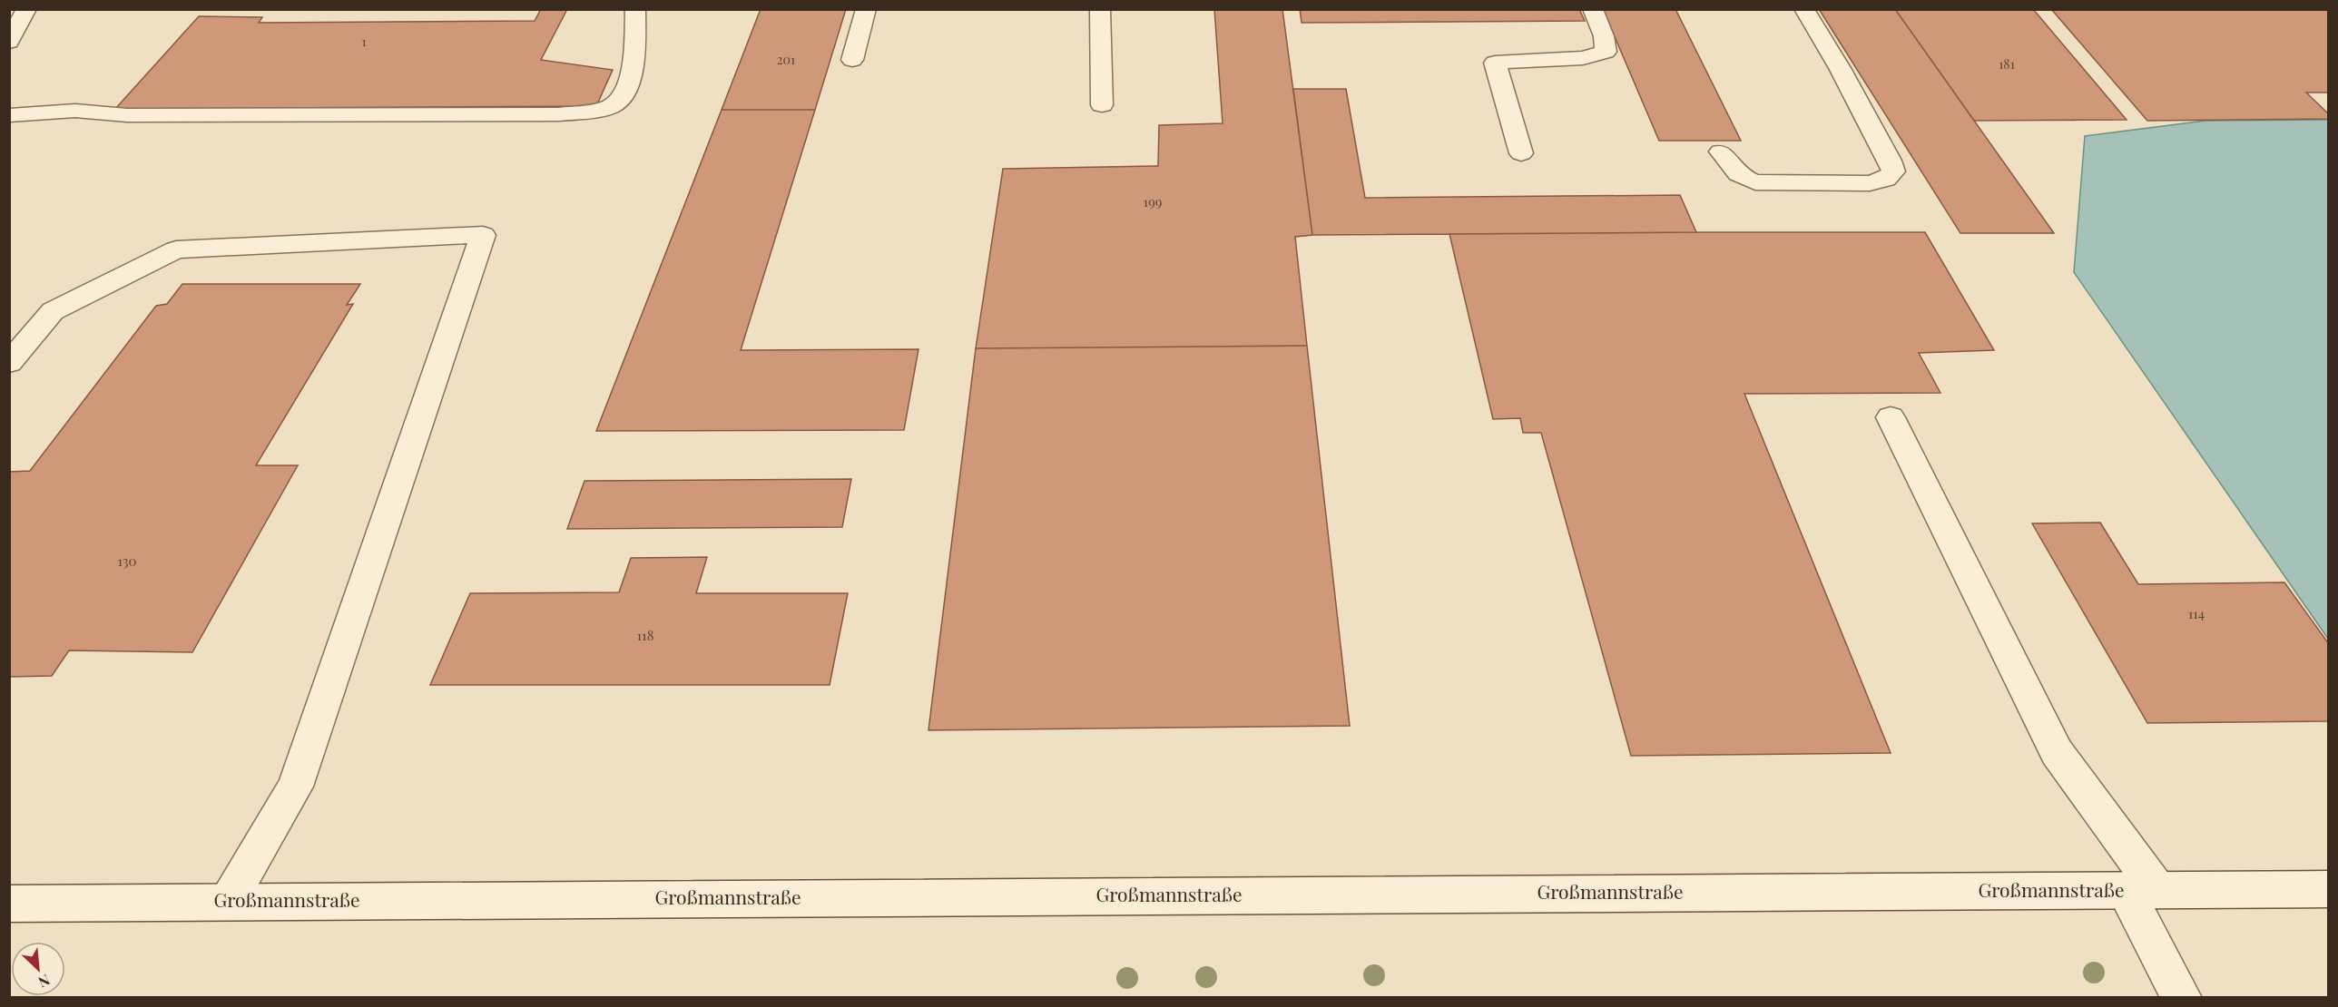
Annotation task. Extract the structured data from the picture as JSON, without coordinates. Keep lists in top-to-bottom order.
{
  "streets": {
    "main road": ["Großmannstraße"]
  },
  "house_numbers": [
    "1",
    "201",
    "181",
    "199",
    "130",
    "114",
    "118"
  ],
  "north": "bottom right"
}
